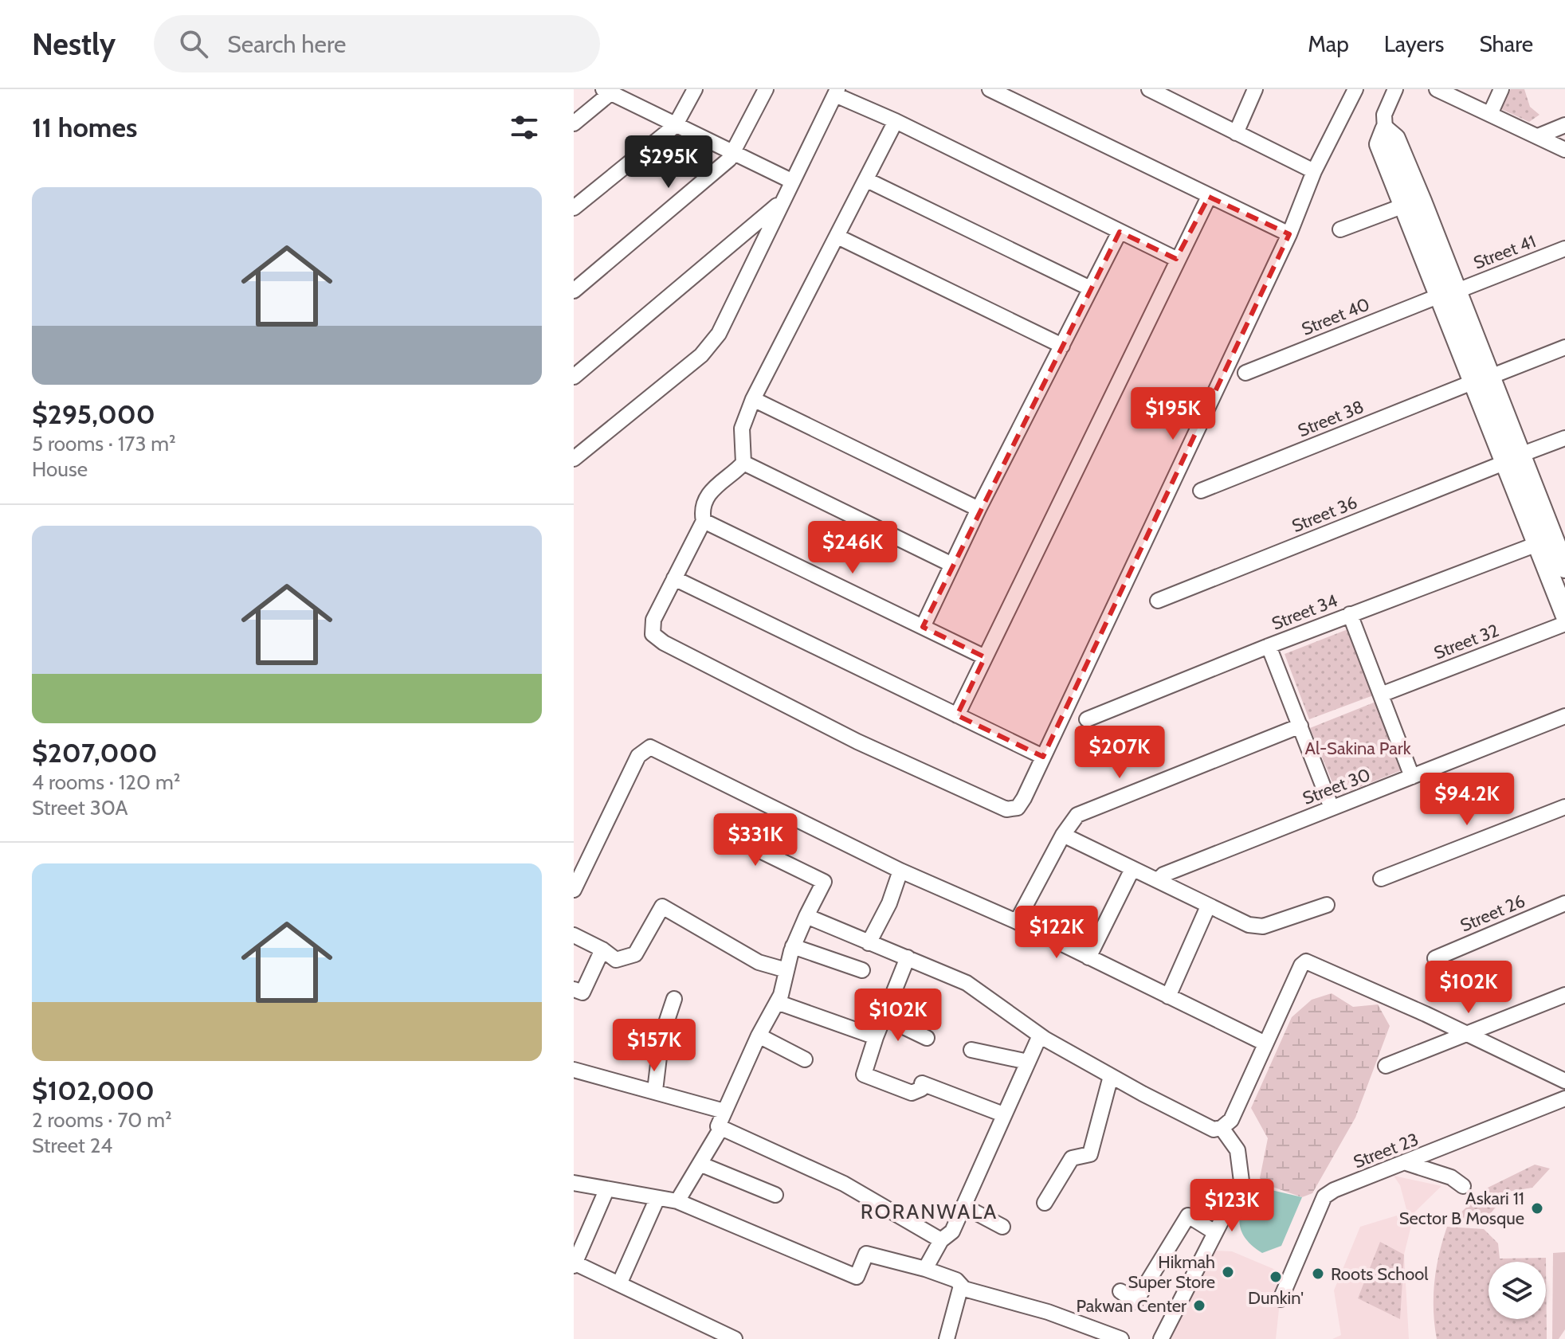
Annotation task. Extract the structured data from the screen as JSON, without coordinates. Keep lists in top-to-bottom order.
{
  "streets": {
    "street": [
      "Street 41",
      "Street 40",
      "Street 38",
      "Street 36",
      "Street 34",
      "Street 32",
      "Street 30",
      "Street 26",
      "Street 23"
    ]
  },
  "crossings": [
    ["Street 41", "Street 40"]
  ],
  "districts": ["RORANWALA"],
  "parks": ["Al-Sakina Park"],
  "places": [
    "Askari 11 Sector B Mosque",
    "Hikmah Super Store",
    "Roots School",
    "Dunkin'",
    "Pakwan Center"
  ],
  "page": {
    "header": "Nestly",
    "search": "Search here",
    "nav": ["Map", "Layers", "Share"],
    "heading": "11 homes",
    "price": [
      "$295K",
      "$195K",
      "$246K",
      "$207K",
      "$94.2K",
      "$331K",
      "$122K",
      "$102K",
      "$102K",
      "$157K",
      "$123K"
    ],
    "list": [
      {
        "name": "$295,000",
        "note": "5 rooms · 173 m² · House"
      },
      {
        "name": "$207,000",
        "note": "4 rooms · 120 m² · Street 30A"
      },
      {
        "name": "$102,000",
        "note": "2 rooms · 70 m² · Street 24"
      }
    ]
  }
}
